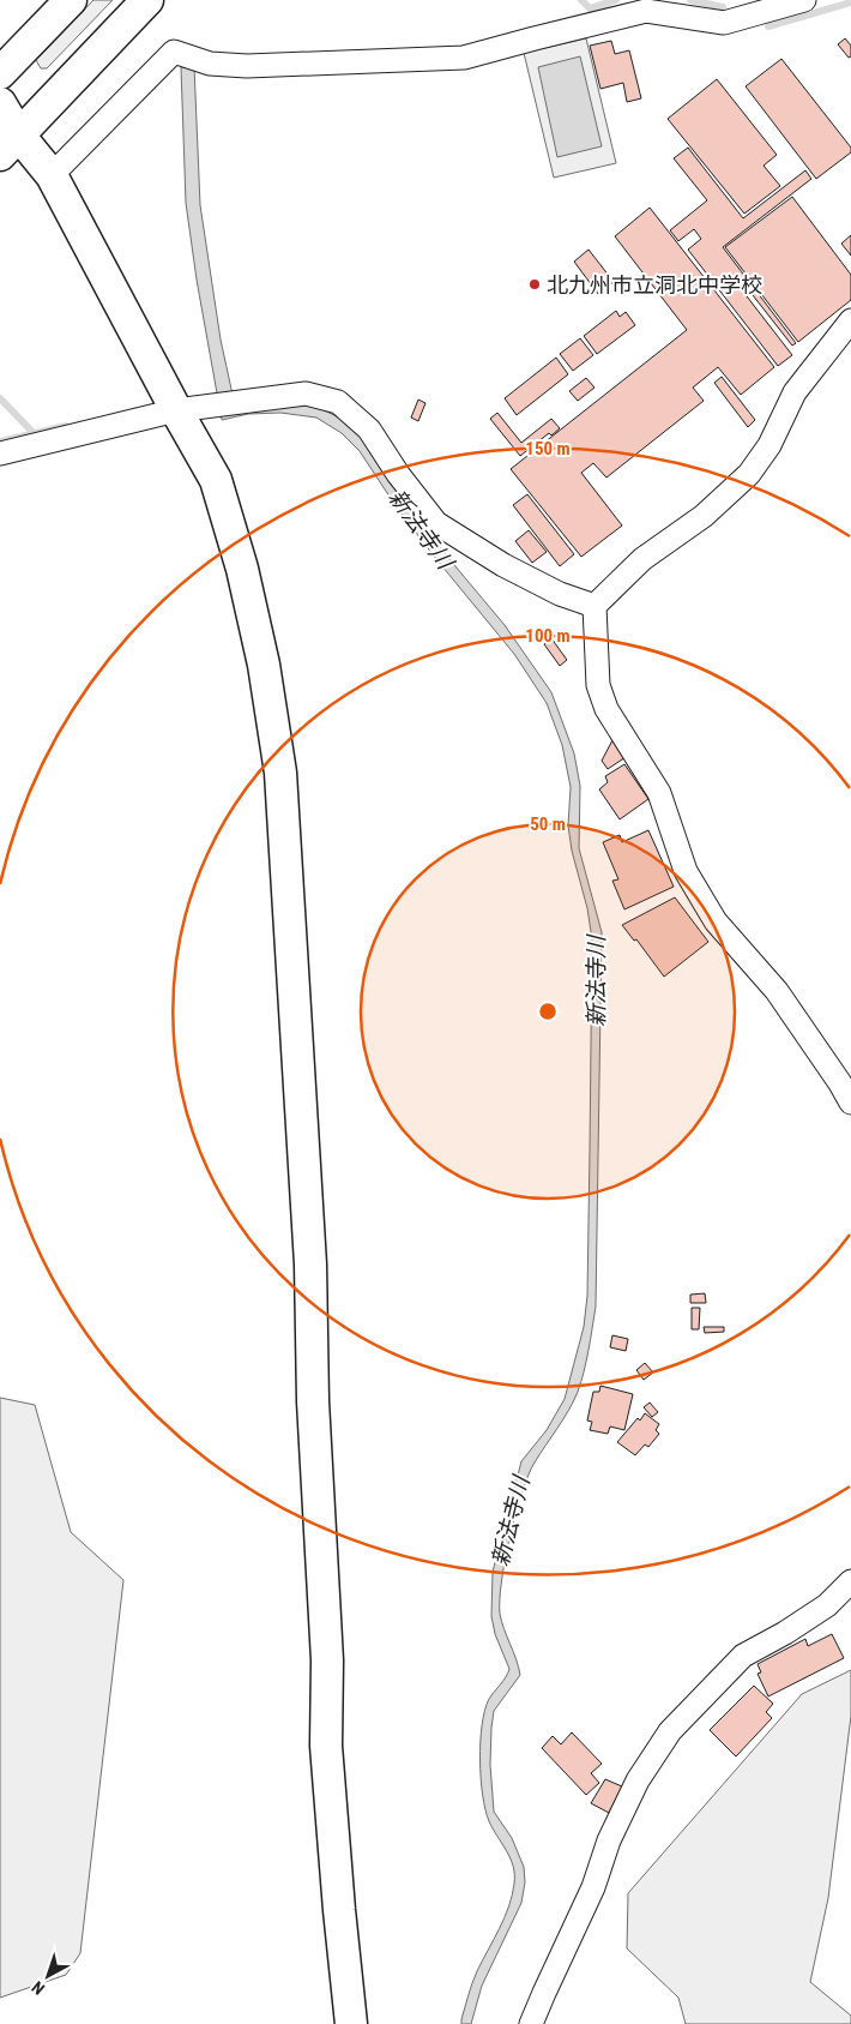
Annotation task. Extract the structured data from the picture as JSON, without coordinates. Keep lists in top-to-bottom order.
{
  "water": ["新法寺川"],
  "places": ["北九州市立洞北中学校"],
  "north": "bottom left",
  "rings": ["150 m", "100 m", "50 m"]
}
